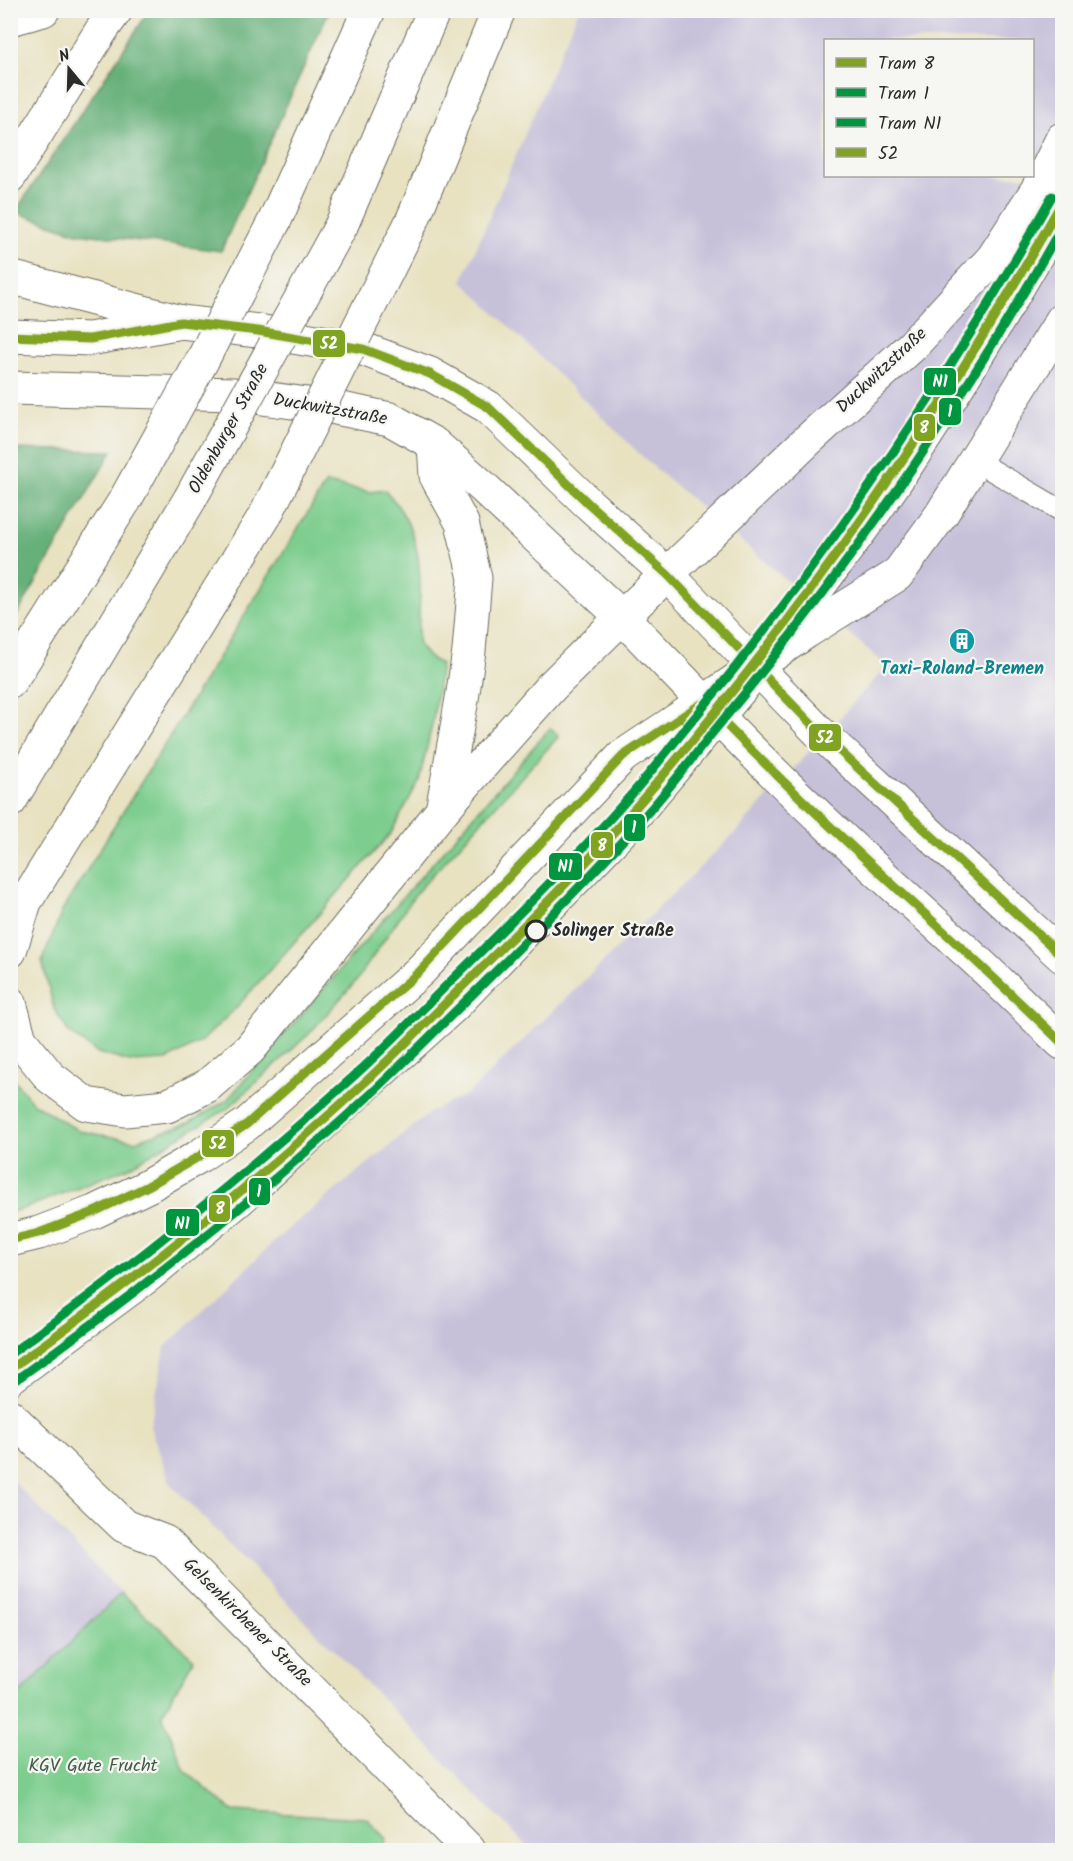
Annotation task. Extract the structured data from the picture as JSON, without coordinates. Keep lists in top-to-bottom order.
{
  "streets": {
    "main road": ["Duckwitzstraße", "Oldenburger Straße", "Gelsenkirchener Straße"]
  },
  "parks": ["KGV Gute Frucht"],
  "places": {
    "building": ["Taxi-Roland-Bremen"],
    "other": ["Solinger Straße"]
  },
  "lines": [
    "tram line N1",
    "tram line 8",
    "tram line 1",
    "transit line 52"
  ],
  "legend": [
    "Tram 8",
    "Tram 1",
    "Tram N1",
    "52"
  ],
  "north": "top"
}
